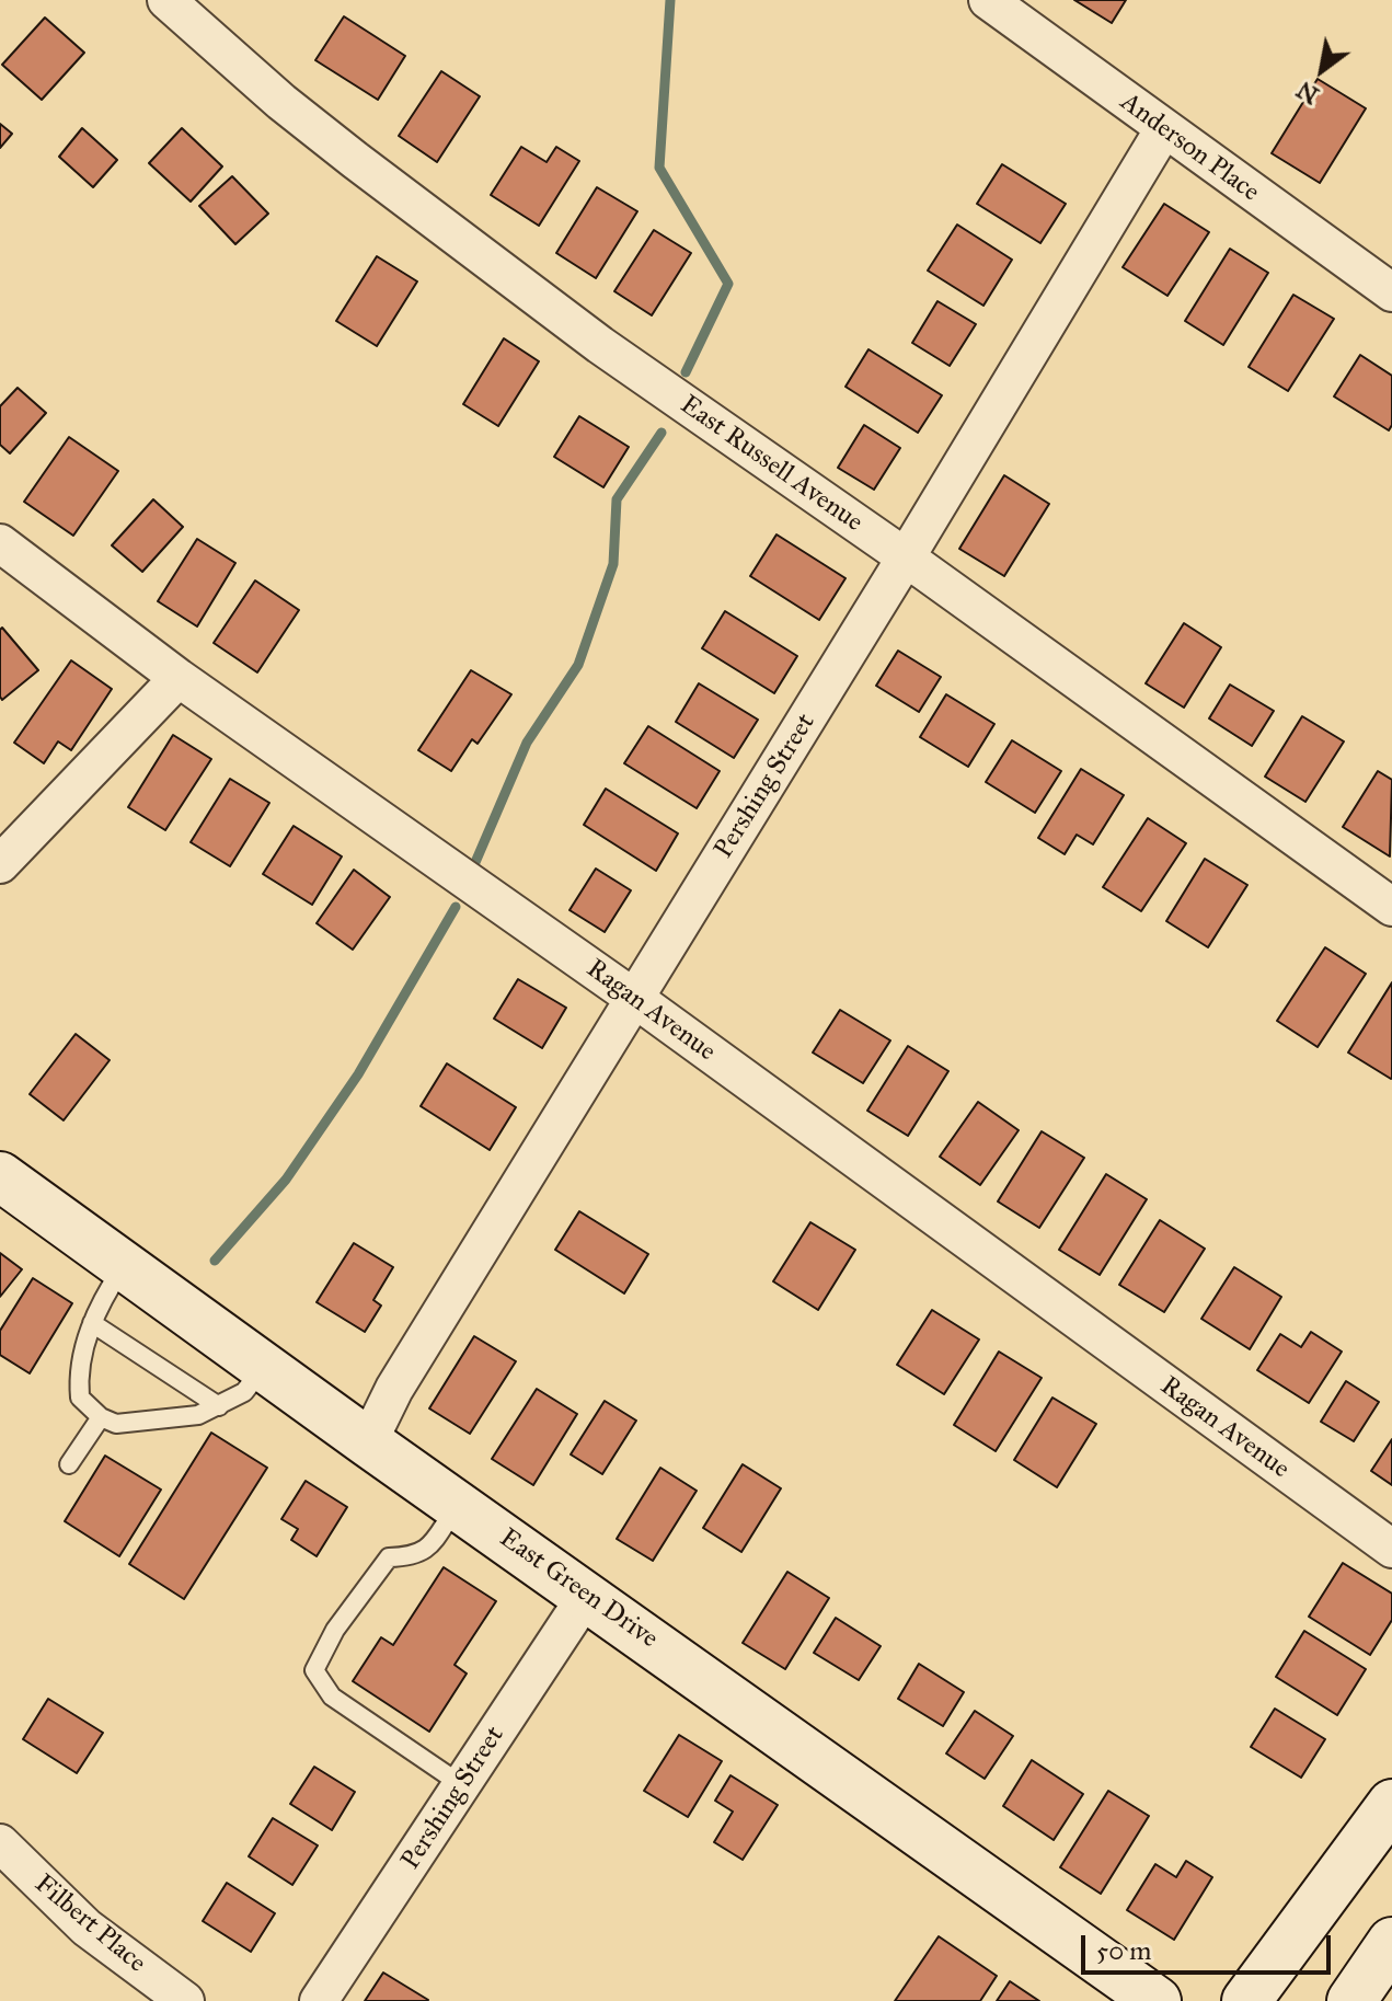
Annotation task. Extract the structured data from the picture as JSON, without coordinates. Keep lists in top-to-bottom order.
{
  "streets": {
    "main road": ["East Green Drive"],
    "street": [
      "Anderson Place",
      "East Russell Avenue",
      "Pershing Street",
      "Ragan Avenue",
      "Filbert Place"
    ]
  },
  "crossings": [
    ["Anderson Place", "Pershing Street"],
    ["East Russell Avenue", "Pershing Street"],
    ["Pershing Street", "Ragan Avenue"],
    ["Pershing Street", "East Green Drive"]
  ],
  "scale_bar": "50 m",
  "north": "bottom left"
}
